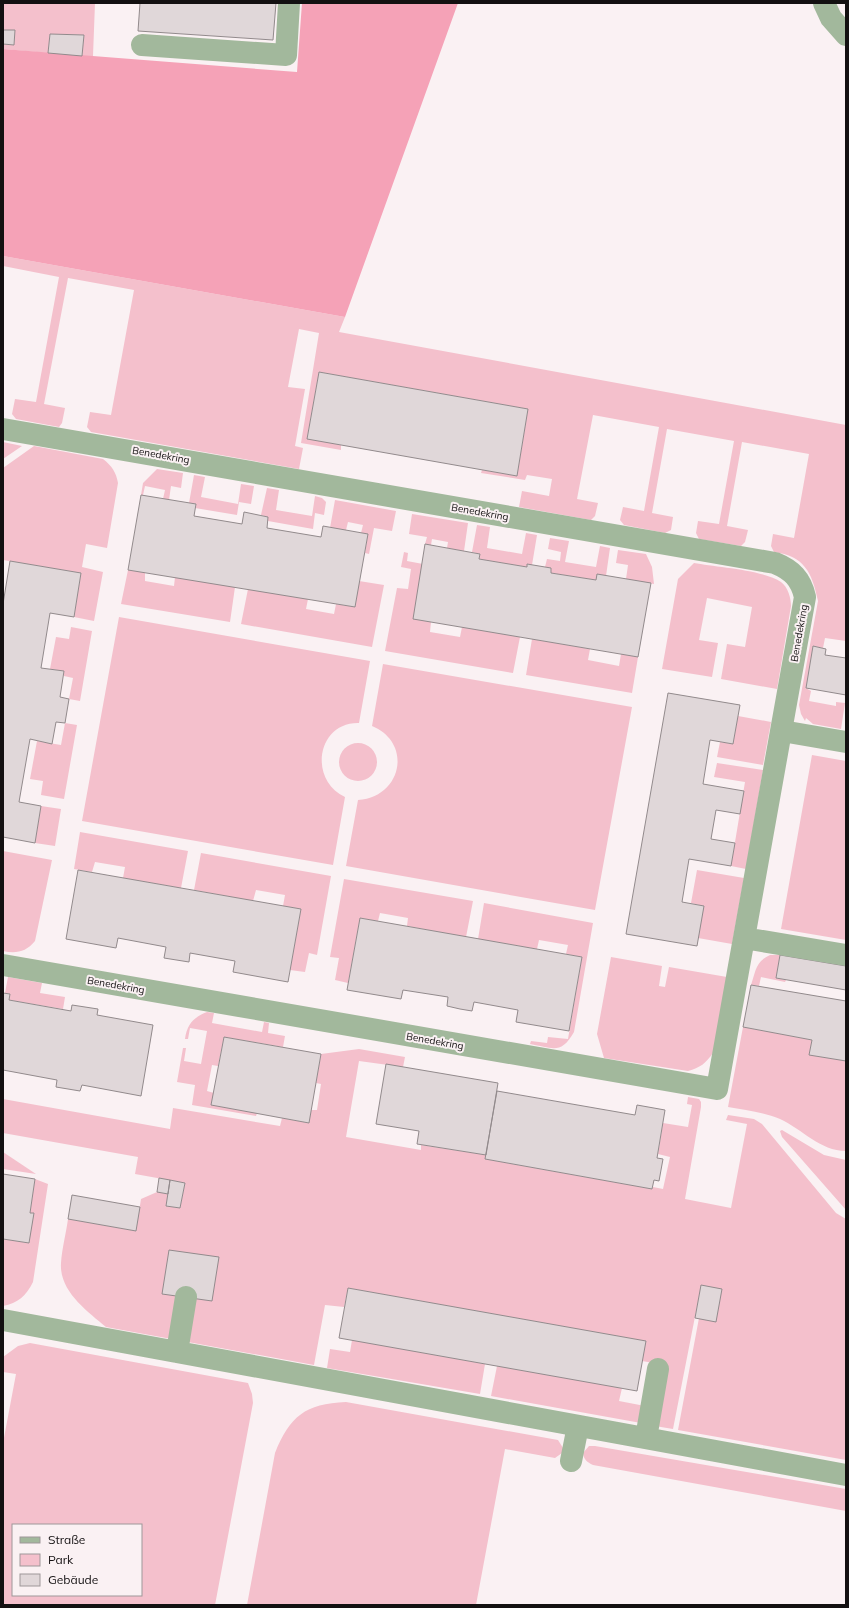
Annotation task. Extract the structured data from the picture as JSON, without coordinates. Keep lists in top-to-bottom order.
{
  "streets": {
    "street": ["Benedekring"]
  },
  "legend": ["Straße", "Park", "Gebäude"]
}
